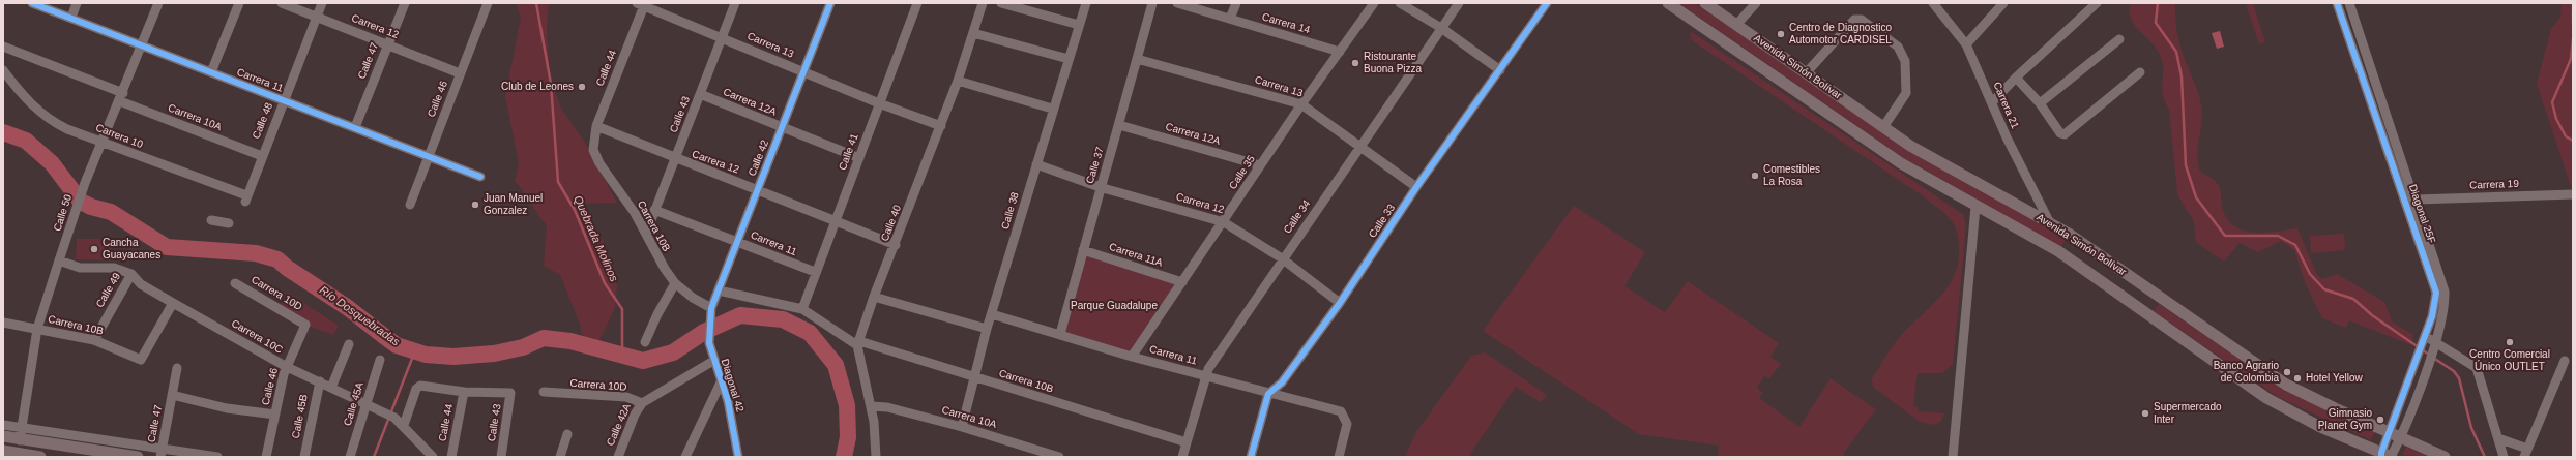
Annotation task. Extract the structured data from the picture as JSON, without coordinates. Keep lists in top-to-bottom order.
{
  "streets": {
    "main road": ["Avenida Simón Bolívar"],
    "street": [
      "Carrera 14",
      "Carrera 12",
      "Carrera 13",
      "Calle 47",
      "Calle 44",
      "Carrera 11",
      "Calle 46",
      "Carrera 12A",
      "Carrera 21",
      "Calle 43",
      "Carrera 10A",
      "Calle 48",
      "Carrera 10",
      "Calle 41",
      "Calle 42",
      "Calle 37",
      "Calle 35",
      "Carrera 19",
      "Calle 38",
      "Calle 50",
      "Diagonal 25F",
      "Calle 34",
      "Calle 33",
      "Calle 40",
      "Carrera 10B",
      "Carrera 11A",
      "Calle 49",
      "Carrera 10D",
      "Carrera 10C",
      "Diagonal 42",
      "Calle 45A",
      "Calle 45B",
      "Calle 42A"
    ]
  },
  "crossings": [
    ["Carrera 14", "Calle 35"],
    ["Carrera 12", "Calle 47"],
    ["Carrera 12", "Calle 44"],
    ["Carrera 12", "Calle 46"],
    ["Carrera 12", "Calle 43"],
    ["Carrera 12", "Calle 48"],
    ["Carrera 12", "Calle 41"],
    ["Carrera 12", "Calle 42"],
    ["Carrera 12", "Calle 37"],
    ["Carrera 12", "Calle 35"],
    ["Carrera 12", "Calle 38"],
    ["Carrera 12", "Calle 34"],
    ["Carrera 12", "Calle 33"],
    ["Carrera 12", "Calle 40"],
    ["Carrera 13", "Calle 44"],
    ["Carrera 13", "Calle 43"],
    ["Carrera 13", "Calle 41"],
    ["Carrera 13", "Calle 42"],
    ["Carrera 13", "Calle 37"],
    ["Carrera 13", "Calle 35"],
    ["Carrera 13", "Calle 34"],
    ["Carrera 13", "Calle 33"],
    ["Carrera 13", "Calle 40"],
    ["Calle 47", "Carrera 11"],
    ["Avenida Simón Bolívar", "Carrera 21"],
    ["Avenida Simón Bolívar", "Diagonal 25F"],
    ["Calle 44", "Calle 43"],
    ["Calle 44", "Carrera 10B"],
    ["Carrera 11", "Calle 46"],
    ["Carrera 11", "Calle 43"],
    ["Carrera 11", "Calle 48"],
    ["Carrera 11", "Calle 41"],
    ["Carrera 11", "Calle 42"],
    ["Carrera 11", "Calle 37"],
    ["Carrera 11", "Calle 35"],
    ["Carrera 11", "Calle 38"],
    ["Carrera 11", "Calle 50"],
    ["Carrera 11", "Calle 34"],
    ["Carrera 11", "Calle 33"],
    ["Calle 46", "Carrera 10D"],
    ["Calle 46", "Carrera 10C"],
    ["Carrera 12A", "Calle 43"],
    ["Carrera 12A", "Calle 41"],
    ["Carrera 12A", "Calle 42"],
    ["Carrera 12A", "Calle 37"],
    ["Carrera 12A", "Calle 35"],
    ["Calle 43", "Carrera 10B"],
    ["Carrera 10A", "Calle 48"],
    ["Carrera 10A", "Calle 38"],
    ["Carrera 10A", "Calle 50"],
    ["Calle 48", "Carrera 10"],
    ["Carrera 10", "Calle 50"],
    ["Calle 41", "Carrera 10B"],
    ["Calle 42", "Carrera 10B"],
    ["Calle 42", "Diagonal 42"],
    ["Calle 37", "Carrera 11A"],
    ["Calle 35", "Carrera 11A"],
    ["Carrera 19", "Diagonal 25F"],
    ["Calle 38", "Carrera 10B"],
    ["Calle 50", "Carrera 10B"],
    ["Calle 50", "Carrera 10C"],
    ["Calle 34", "Carrera 10B"],
    ["Calle 40", "Carrera 10B"],
    ["Carrera 10B", "Calle 49"],
    ["Carrera 10B", "Carrera 10C"],
    ["Calle 49", "Carrera 10C"],
    ["Carrera 10D", "Calle 42A"],
    ["Carrera 10C", "Calle 45A"],
    ["Carrera 10C", "Calle 45B"]
  ],
  "water": ["Quebrada Molinos", "Río Dosquebradas"],
  "parks": ["Parque Guadalupe"],
  "places": [
    "Centro de Diagnostico Automotor CARDISEL",
    "Ristourante Buona Pizza",
    "Club de Leones",
    "Comestibles La Rosa",
    "Juan Manuel Gonzalez",
    "Cancha Guayacanes",
    "Centro Comercial Único OUTLET",
    "Banco Agrario de Colombia",
    "Hotel Yellow",
    "Supermercado Inter",
    "Gimnasio Planet Gym"
  ]
}
